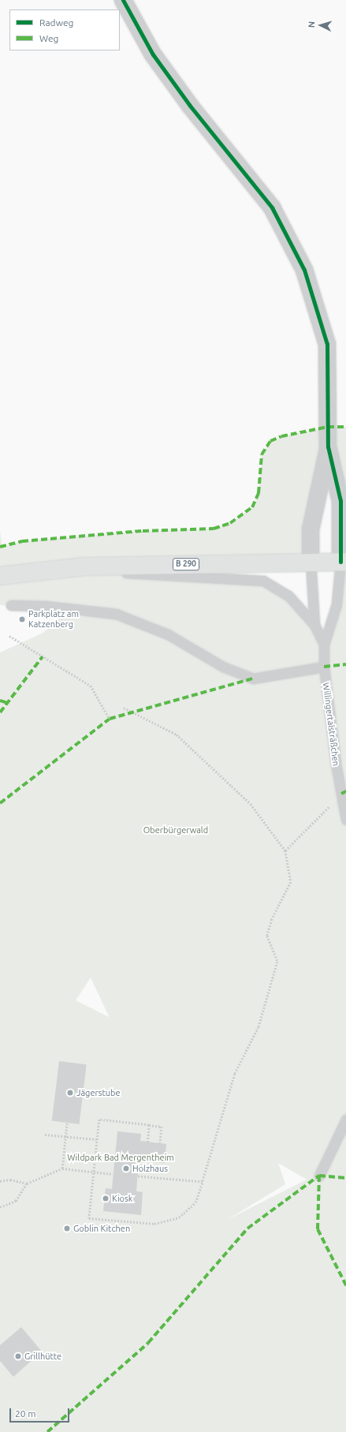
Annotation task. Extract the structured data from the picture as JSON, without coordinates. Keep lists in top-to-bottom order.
{
  "streets": {
    "main road": ["B 290"],
    "lane": ["Willingertalsträßchen"]
  },
  "parks": ["Oberbürgerwald", "Wildpark Bad Mergentheim"],
  "places": [
    "Parkplatz am Katzenberg",
    "Jägerstube",
    "Holzhaus",
    "Kiosk",
    "Goblin Kitchen",
    "Grillhütte"
  ],
  "legend": ["Radweg", "Weg"],
  "scale_bar": "20 m",
  "north": "left"
}
